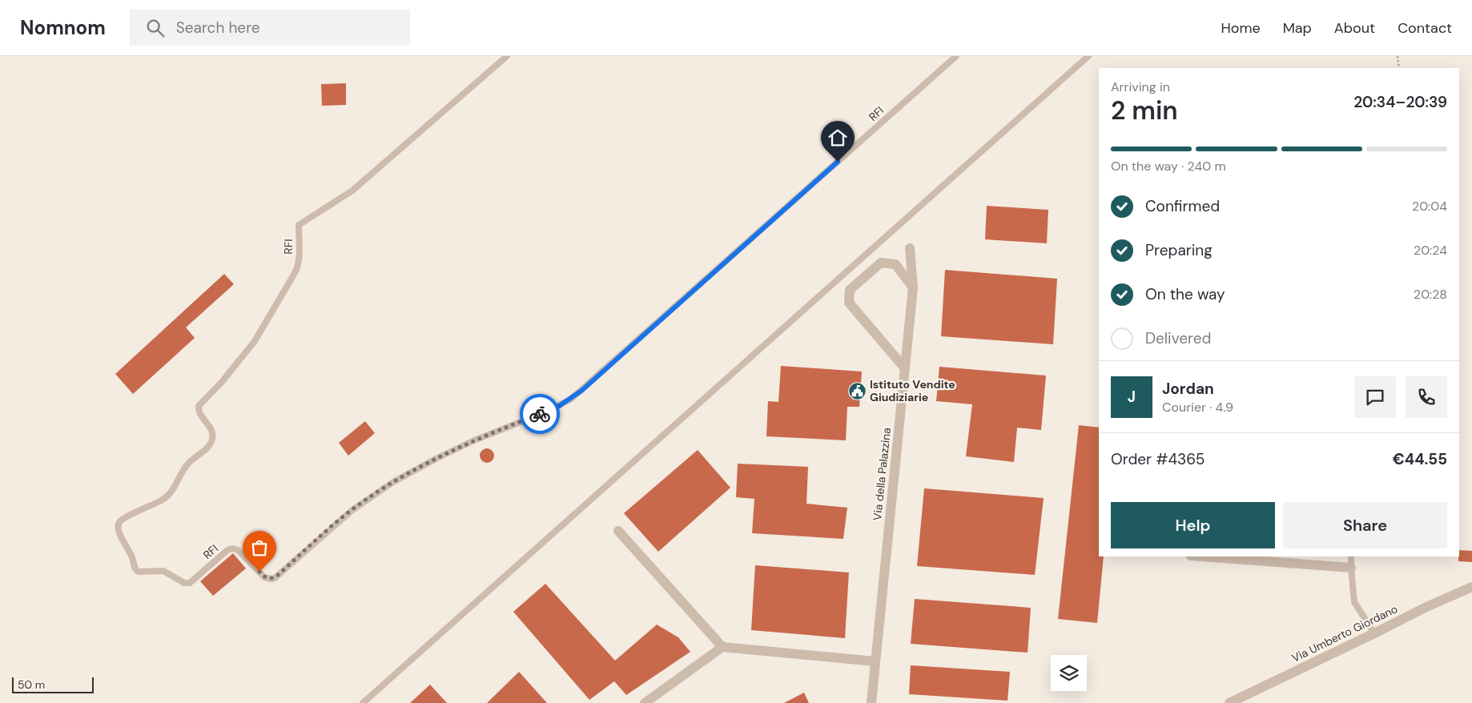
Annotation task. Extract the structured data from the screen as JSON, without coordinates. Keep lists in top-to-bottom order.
{
  "streets": {
    "street": ["Via della Palazzina", "Via Umberto Giordano"],
    "lane": ["RFI"]
  },
  "places": {
    "public building": ["Istituto Vendite Giudiziarie"]
  },
  "scale_bar": "50 m",
  "page": {
    "header": "Nomnom",
    "search": "Search here",
    "nav": [
      "Home",
      "Map",
      "About",
      "Contact"
    ],
    "heading": ["2 min", "Arriving in", "20:34–20:39"],
    "panel": [
      "Jordan",
      "Courier · 4.9",
      "Order #4365",
      "€44.55"
    ],
    "bar": "On the way · 240 m",
    "list": [
      ["Confirmed", "20:04"],
      ["Preparing", "20:24"],
      ["On the way", "20:28"],
      "Delivered"
    ],
    "round": "J",
    "buttons": ["Help", "Share"],
    "scale": "50 m"
  }
}
